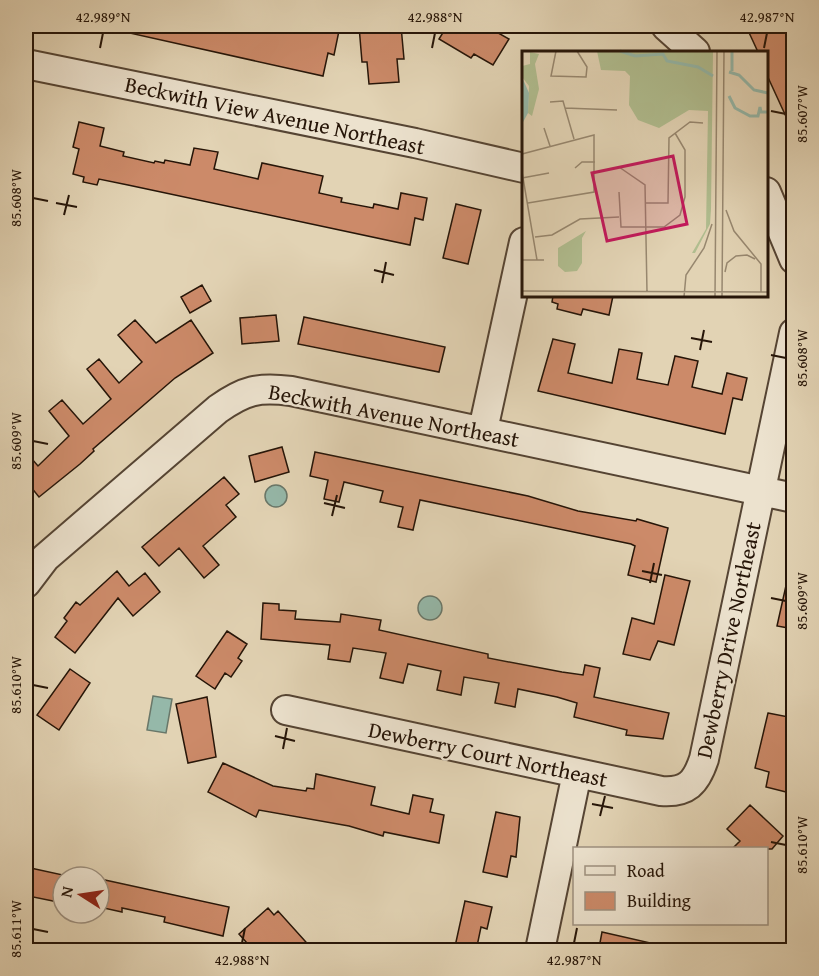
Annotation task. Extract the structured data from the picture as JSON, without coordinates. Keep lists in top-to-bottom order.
{
  "streets": {
    "street": [
      "Beckwith View Avenue Northeast",
      "Beckwith Avenue Northeast",
      "Dewberry Drive Northeast",
      "Dewberry Court Northeast"
    ]
  },
  "crossings": [
    ["Beckwith Avenue Northeast", "Dewberry Drive Northeast"],
    ["Dewberry Drive Northeast", "Dewberry Court Northeast"]
  ],
  "legend": ["Road", "Building"],
  "north": "left",
  "coordinates": [
    "42.989°N",
    "42.988°N",
    "42.987°N",
    "85.607°W",
    "85.608°W",
    "85.609°W",
    "85.610°W",
    "85.611°W"
  ]
}
